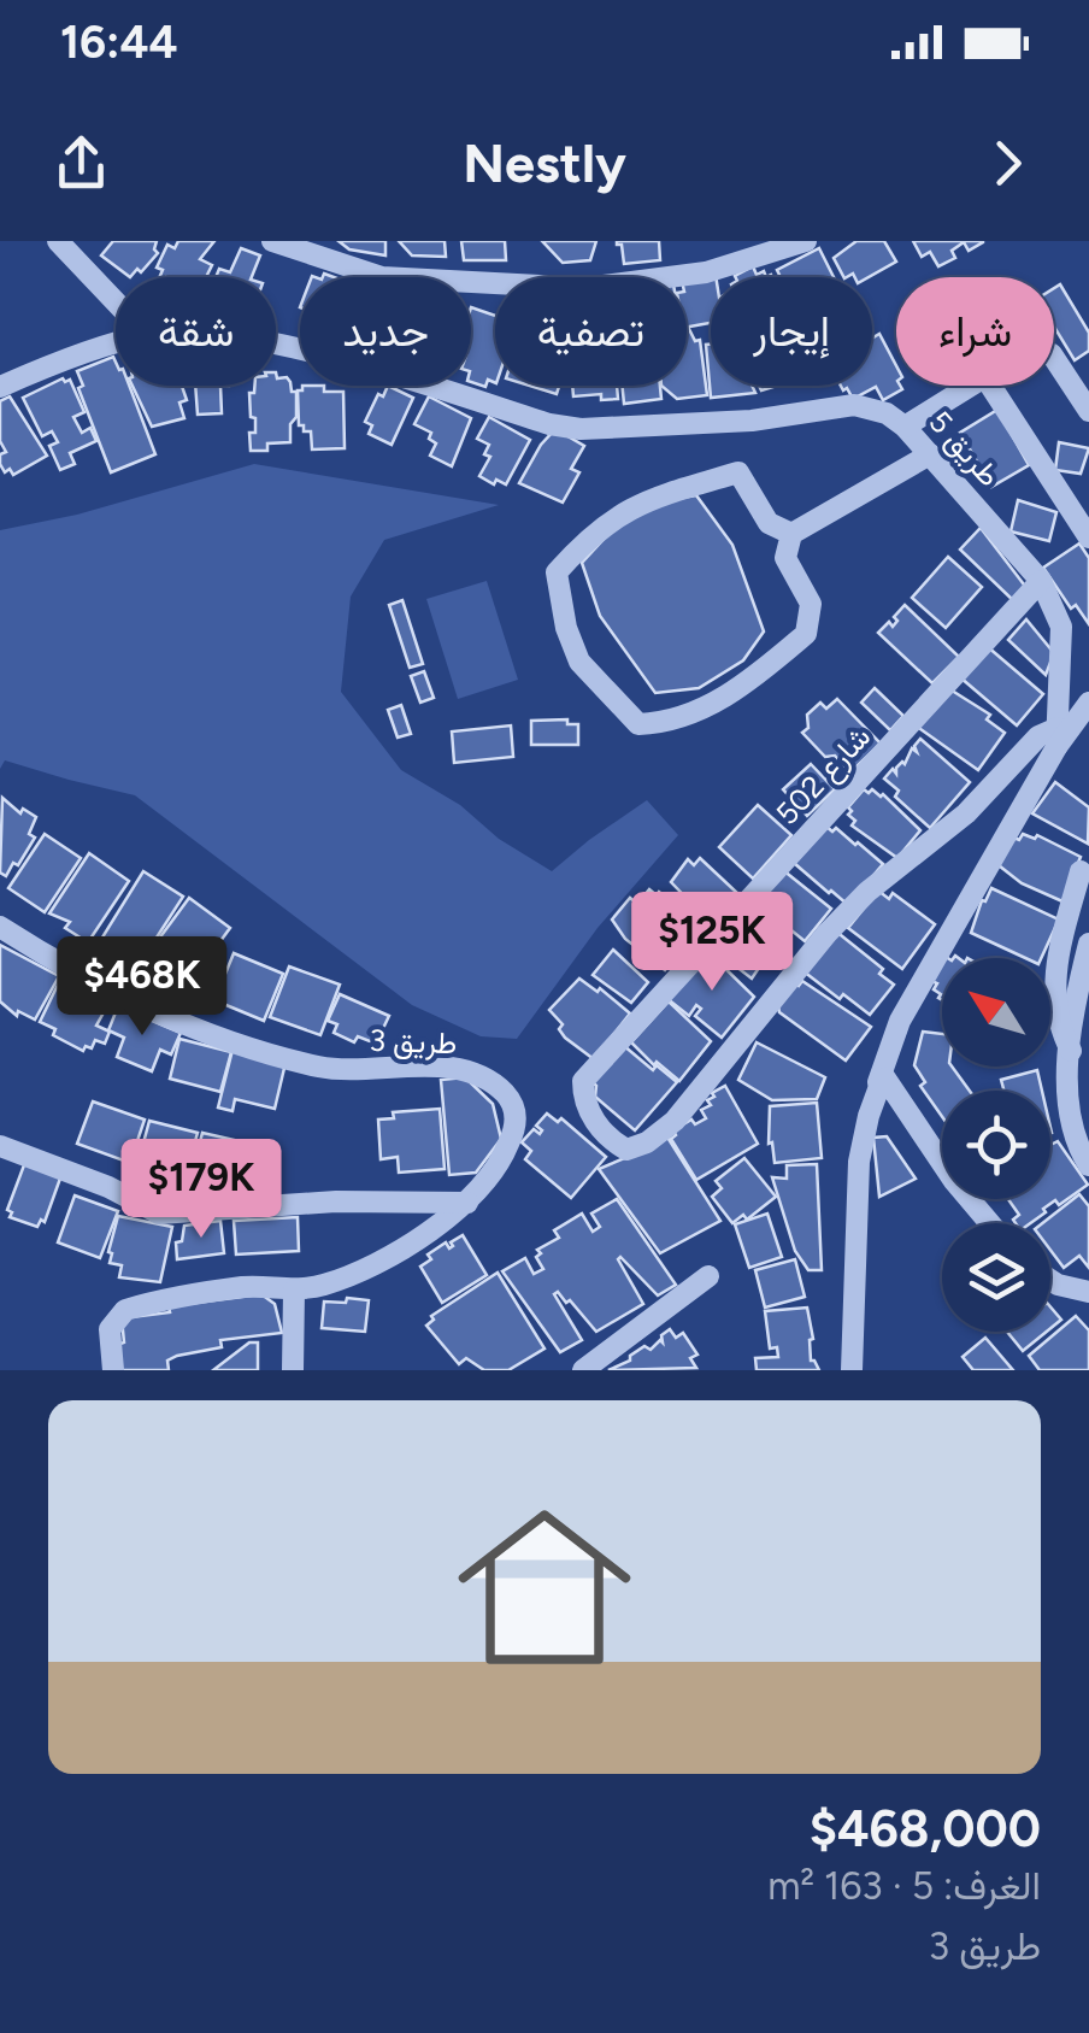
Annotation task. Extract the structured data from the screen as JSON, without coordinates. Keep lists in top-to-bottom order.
{
  "streets": {
    "street": ["طريق 5", "شارع 502", "طريق 3"]
  },
  "crossings": [
    ["طريق 5", "شارع 502"]
  ],
  "north": "top left",
  "page": {
    "status": "16:44",
    "header": "Nestly",
    "chip": [
      "شراء",
      "إيجار",
      "تصفية",
      "جديد",
      "شقة"
    ],
    "price": ["$125K", "$468K", "$179K"],
    "list": [
      {
        "name": "$468,000",
        "note": "الغرف: 5 · 163 m² · طريق 3"
      }
    ]
  }
}
